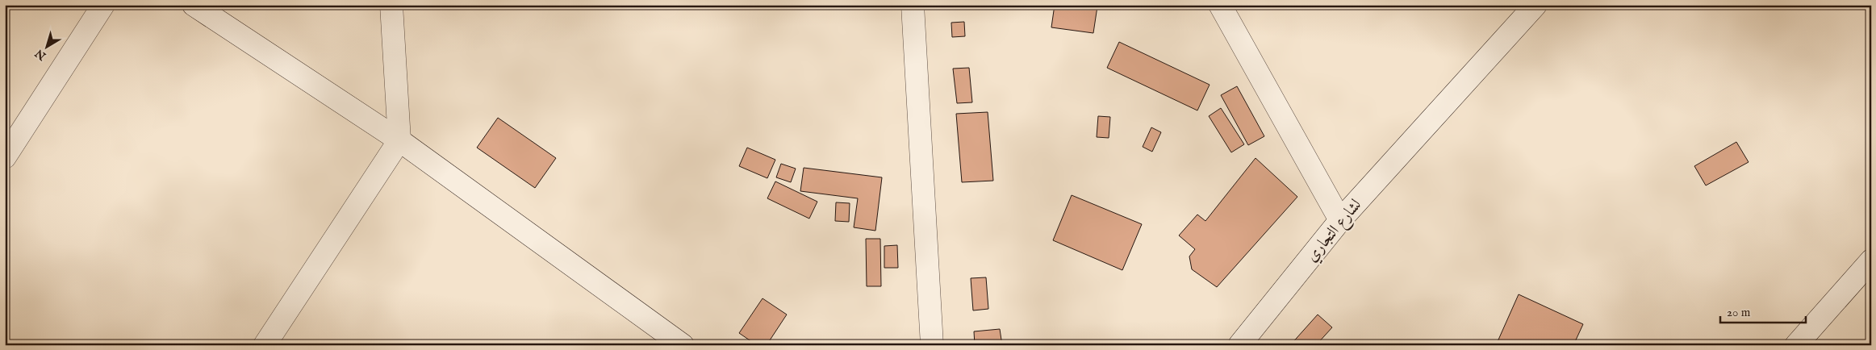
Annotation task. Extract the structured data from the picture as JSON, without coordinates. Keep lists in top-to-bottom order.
{
  "streets": {
    "street": ["لشارع التجاري"]
  },
  "scale_bar": "20 m",
  "north": "bottom left"
}
